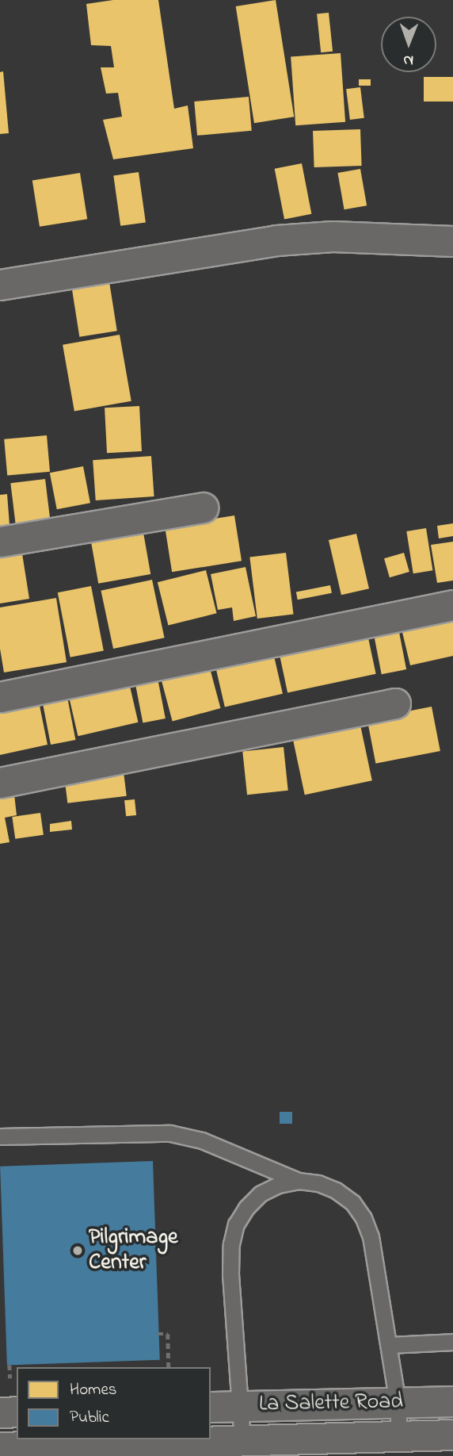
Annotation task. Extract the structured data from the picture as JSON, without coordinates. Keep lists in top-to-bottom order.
{
  "streets": {
    "street": ["La Salette Road"]
  },
  "places": ["Pilgrimage Center"],
  "legend": ["Homes", "Public"],
  "north": "bottom"
}
